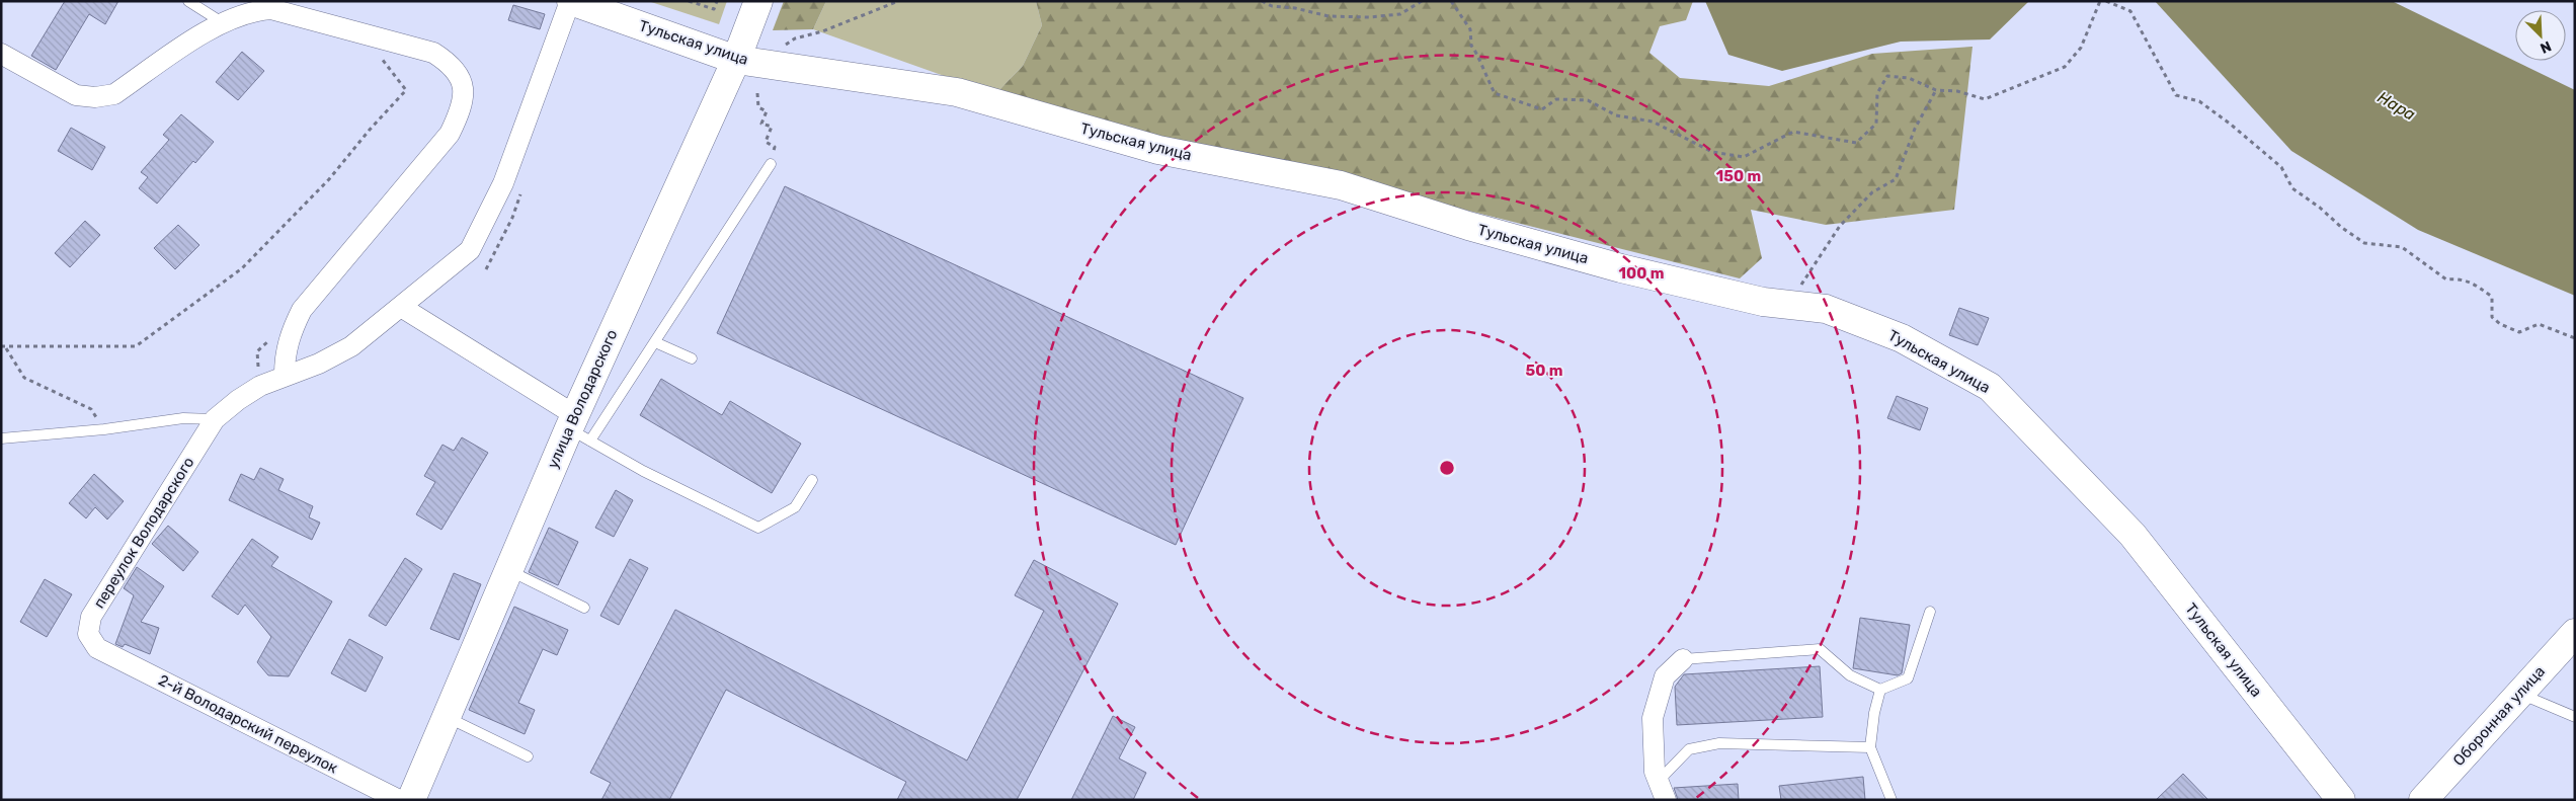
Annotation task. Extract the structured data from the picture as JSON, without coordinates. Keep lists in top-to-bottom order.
{
  "streets": {
    "street": [
      "Тульская улица",
      "улица Володарского",
      "переулок Володарского",
      "Оборонная улица",
      "2-й Володарский переулок"
    ]
  },
  "crossings": [
    ["Тульская улица", "улица Володарского"],
    ["Тульская улица", "переулок Володарского"],
    ["переулок Володарского", "2-й Володарский переулок"]
  ],
  "water": ["Нара"],
  "north": "bottom right",
  "rings": ["150 m", "100 m", "50 m"]
}
